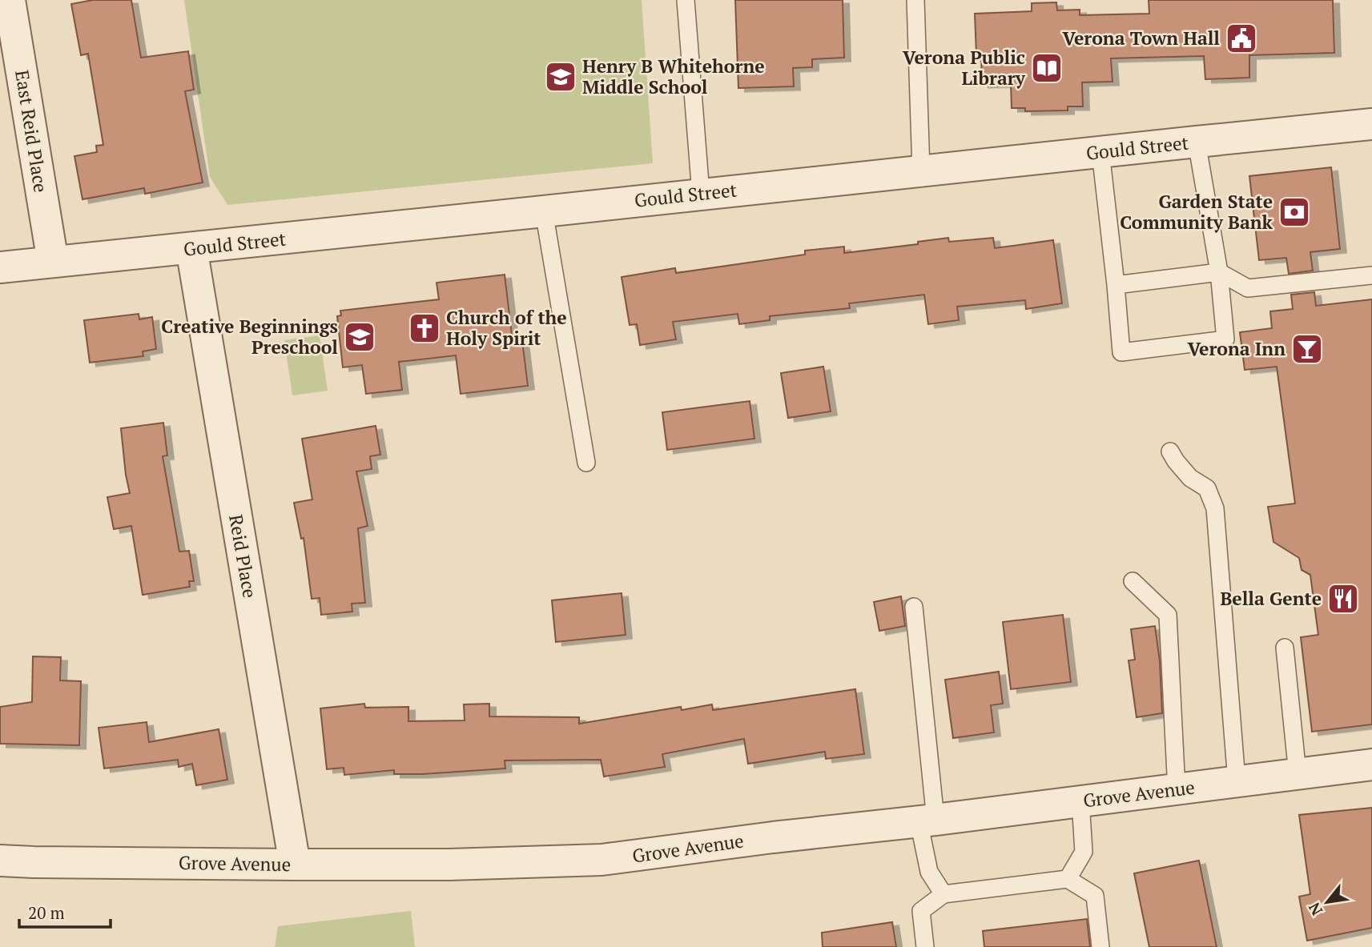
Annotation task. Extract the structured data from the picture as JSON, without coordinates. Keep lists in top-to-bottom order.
{
  "streets": {
    "street": [
      "East Reid Place",
      "Gould Street",
      "Reid Place",
      "Grove Avenue"
    ]
  },
  "crossings": [
    ["East Reid Place", "Gould Street"],
    ["Gould Street", "Reid Place"],
    ["Reid Place", "Grove Avenue"]
  ],
  "places": {
    "public building": ["Verona Town Hall"],
    "library": ["Verona Public Library"],
    "school or university": ["Henry B Whitehorne Middle School", "Creative Beginnings Preschool"],
    "bank": ["Garden State Community Bank"],
    "church": ["Church of the Holy Spirit"],
    "bar": ["Verona Inn"],
    "restaurant": ["Bella Gente"]
  },
  "scale_bar": "20 m",
  "north": "bottom left"
}
